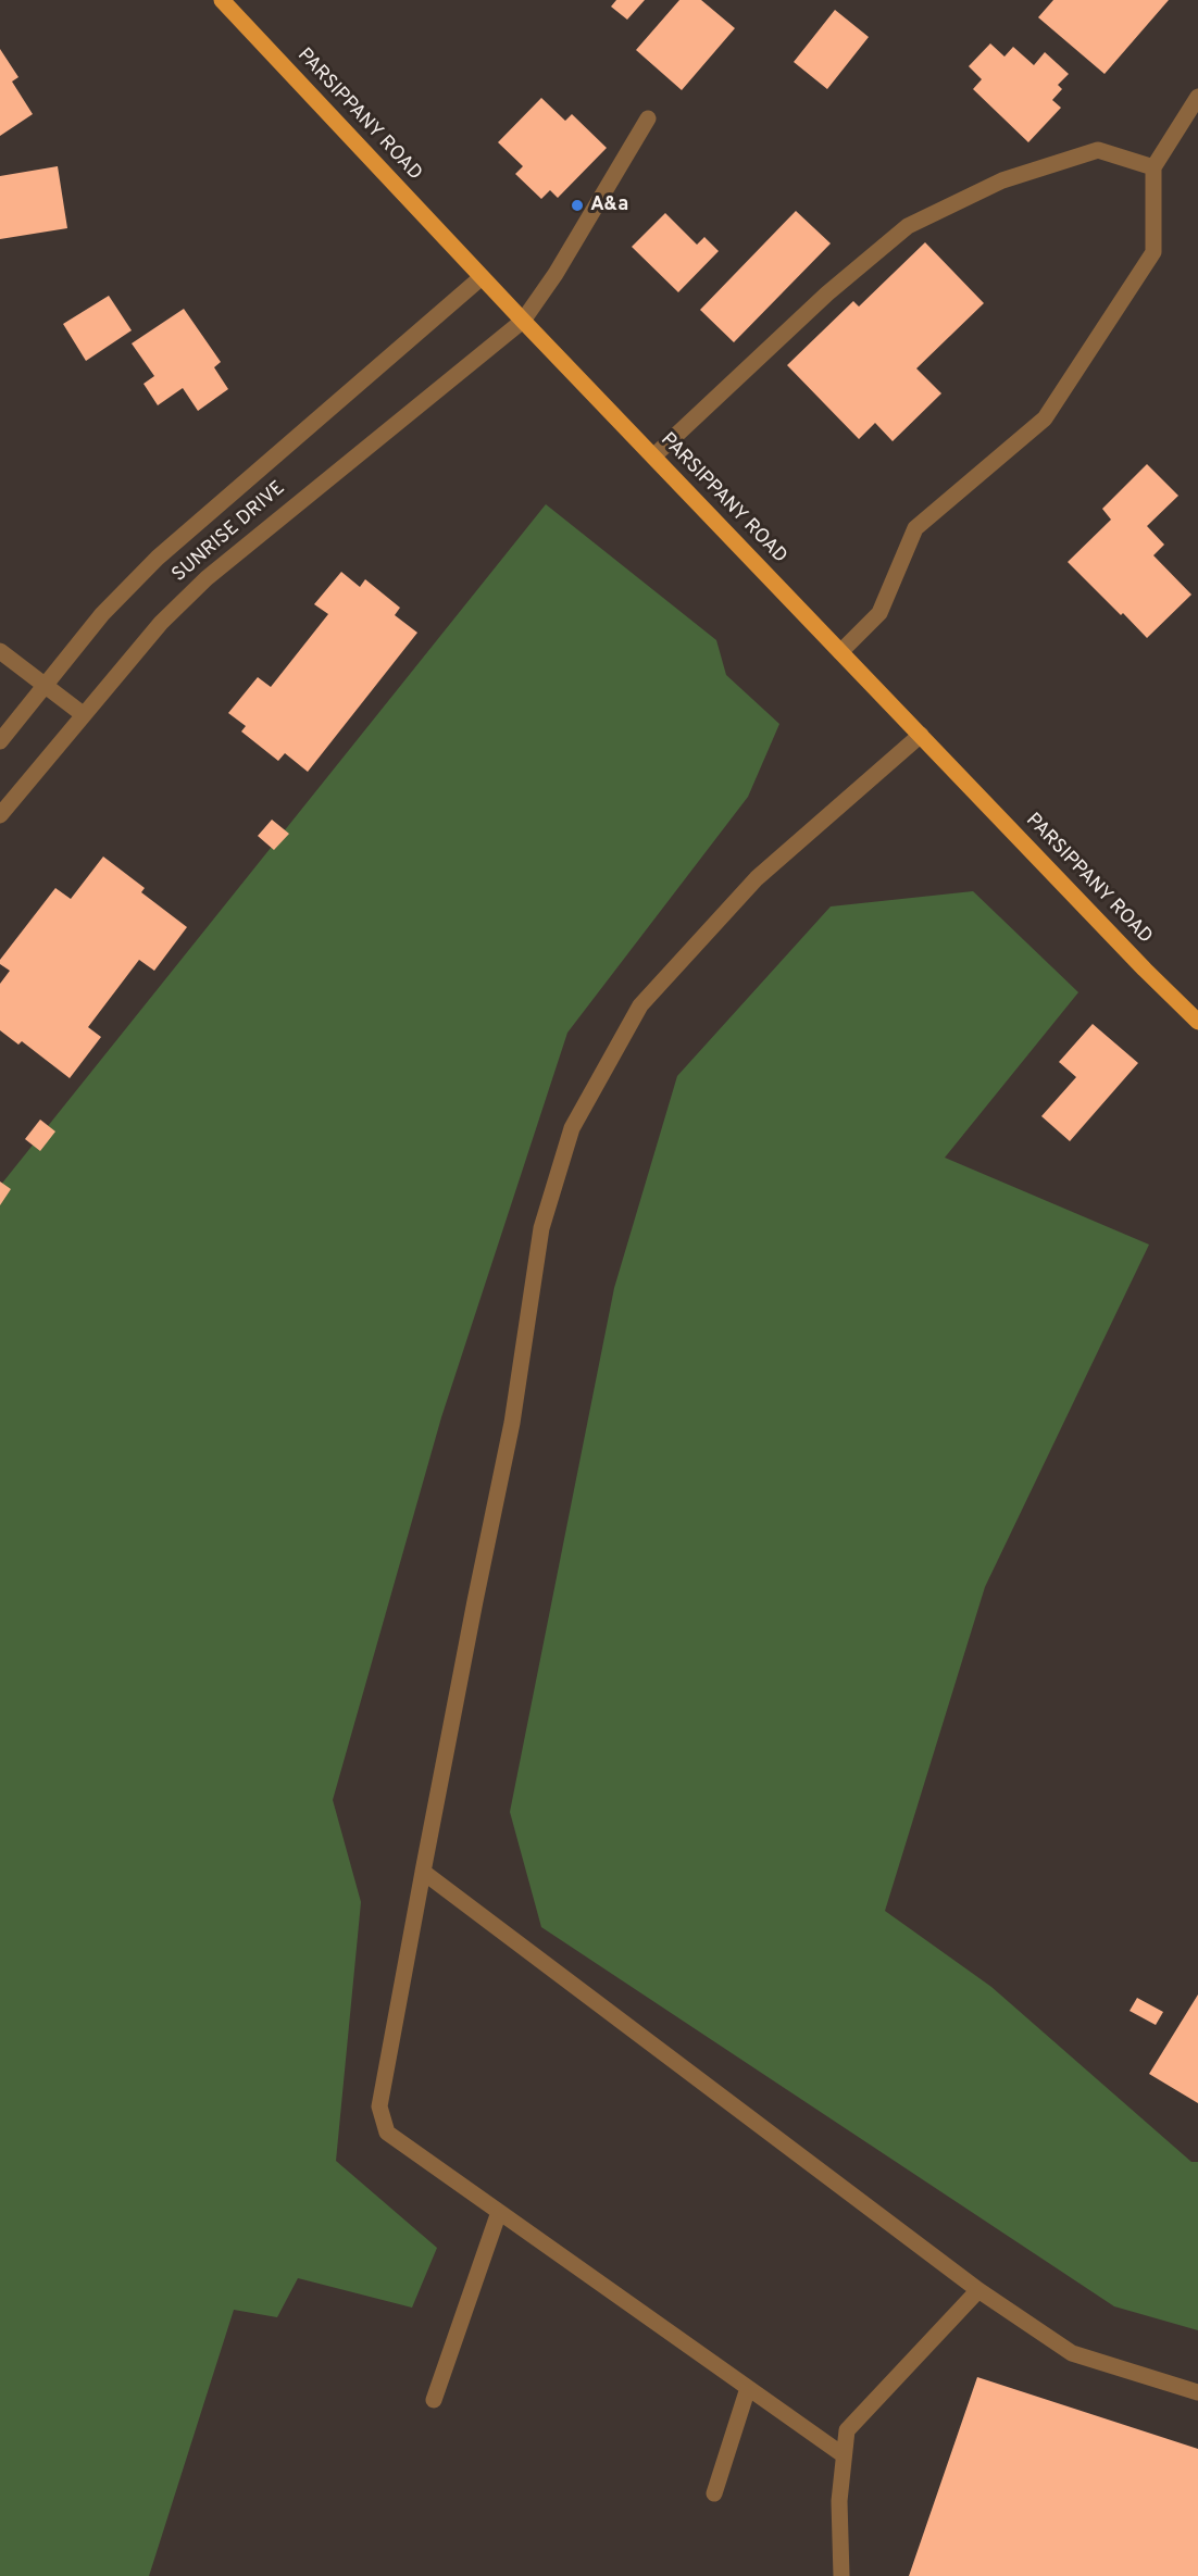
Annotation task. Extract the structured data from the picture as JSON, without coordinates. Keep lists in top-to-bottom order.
{
  "streets": {
    "main road": ["PARSIPPANY ROAD"],
    "street": ["SUNRISE DRIVE"]
  },
  "crossings": [
    ["PARSIPPANY ROAD", "SUNRISE DRIVE"]
  ],
  "places": ["A&a"]
}
